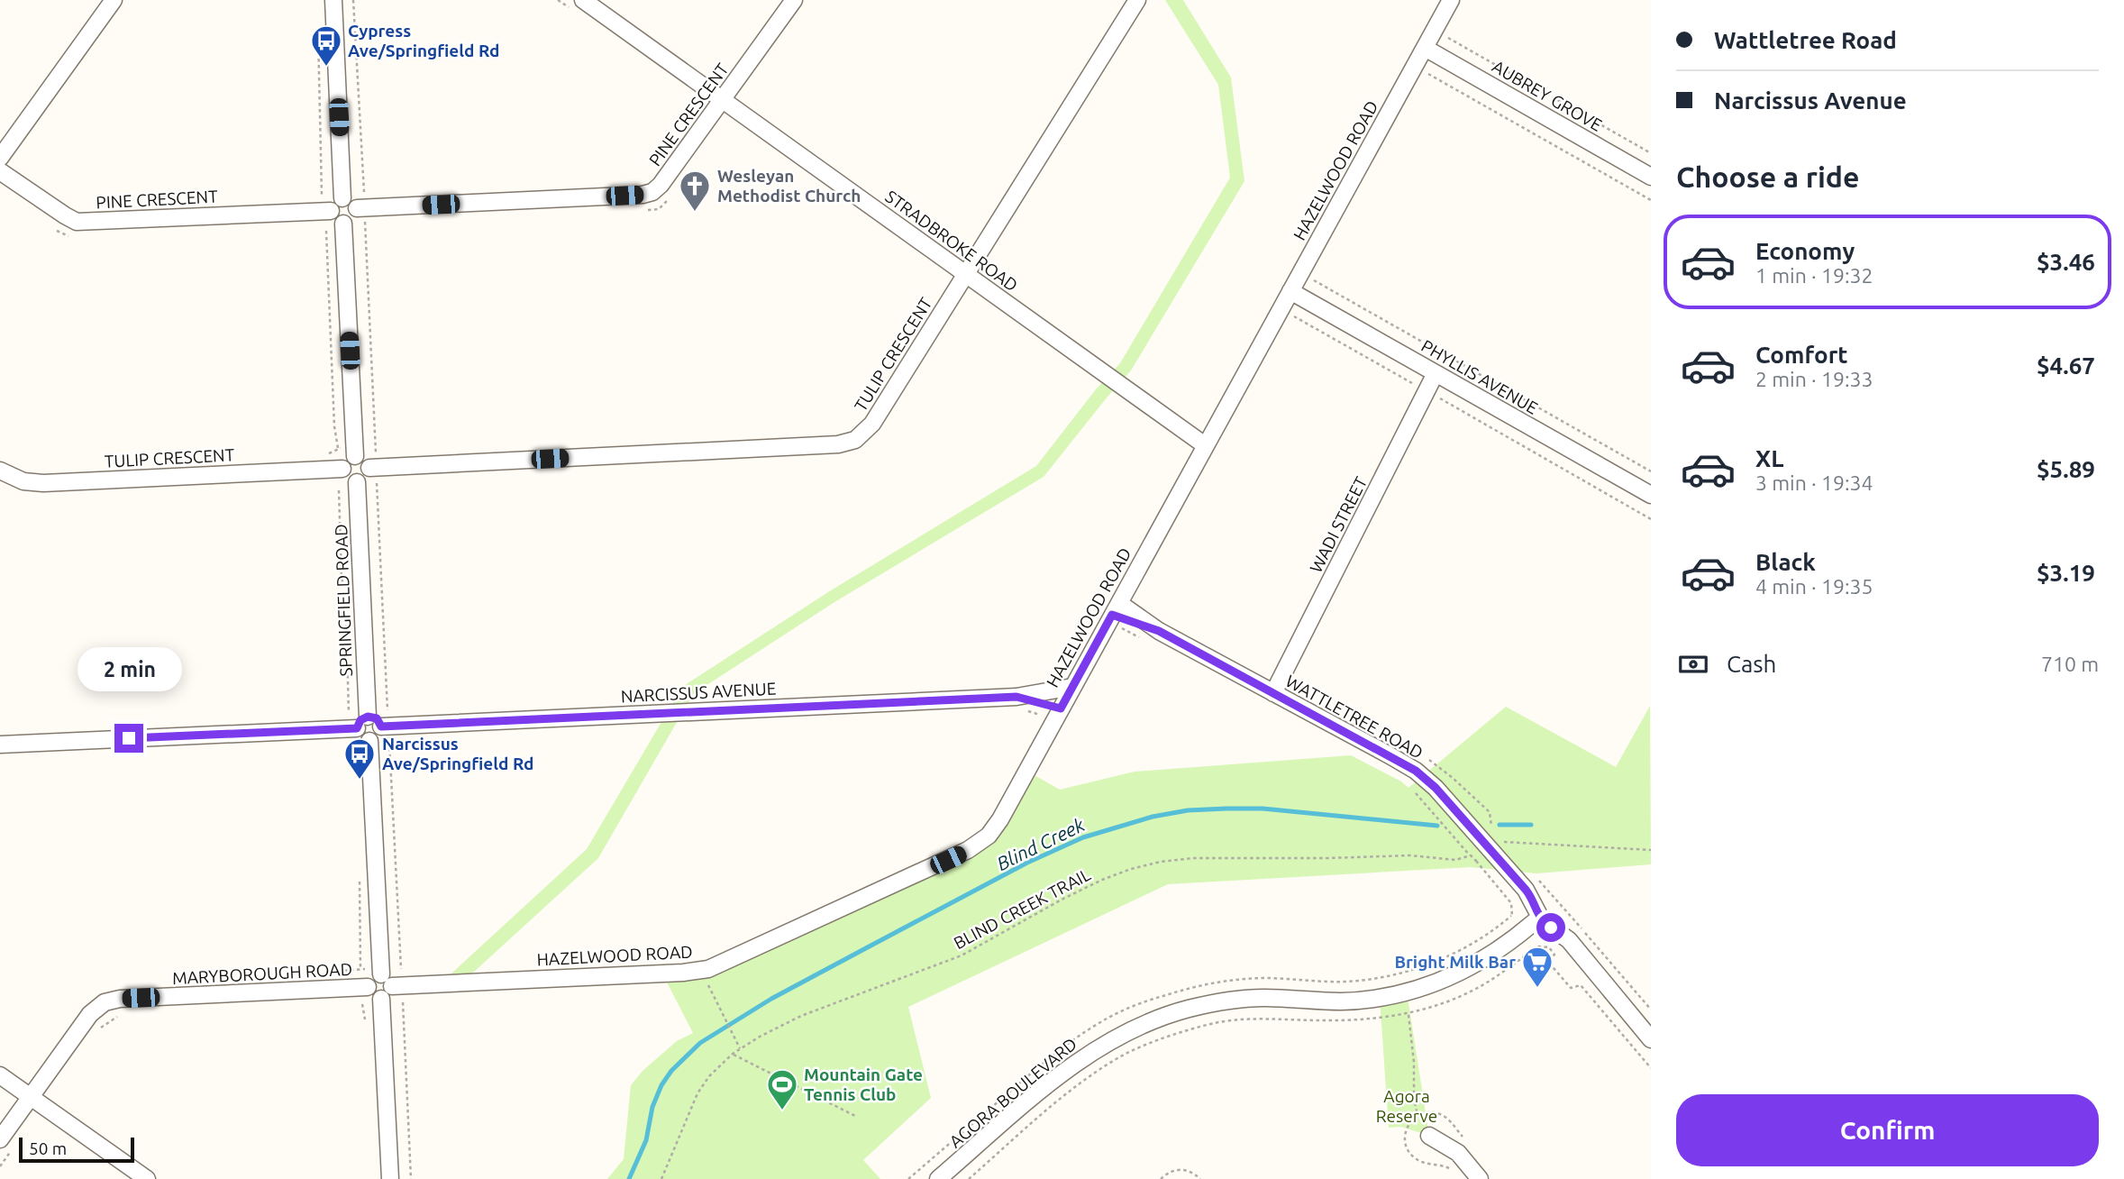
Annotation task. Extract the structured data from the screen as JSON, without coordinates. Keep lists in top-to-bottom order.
{
  "streets": {
    "street": [
      "AUBREY GROVE",
      "PINE CRESCENT",
      "HAZELWOOD ROAD",
      "STRADBROKE ROAD",
      "TULIP CRESCENT",
      "PHYLLIS AVENUE",
      "WADI STREET",
      "SPRINGFIELD ROAD",
      "NARCISSUS AVENUE",
      "WATTLETREE ROAD",
      "MARYBOROUGH ROAD",
      "AGORA BOULEVARD"
    ],
    "path": ["BLIND CREEK TRAIL"]
  },
  "crossings": [
    ["AUBREY GROVE", "HAZELWOOD ROAD"],
    ["PINE CRESCENT", "STRADBROKE ROAD"],
    ["HAZELWOOD ROAD", "STRADBROKE ROAD"],
    ["HAZELWOOD ROAD", "PHYLLIS AVENUE"],
    ["HAZELWOOD ROAD", "NARCISSUS AVENUE"],
    ["HAZELWOOD ROAD", "WATTLETREE ROAD"],
    ["HAZELWOOD ROAD", "MARYBOROUGH ROAD"],
    ["STRADBROKE ROAD", "TULIP CRESCENT"],
    ["TULIP CRESCENT", "SPRINGFIELD ROAD"],
    ["PHYLLIS AVENUE", "WADI STREET"],
    ["WADI STREET", "WATTLETREE ROAD"],
    ["WATTLETREE ROAD", "AGORA BOULEVARD"]
  ],
  "water": ["Blind Creek"],
  "parks": ["Agora Reserve"],
  "places": {
    "bus stop": ["Cypress Ave/Springfield Rd", "Narcissus Ave/Springfield Rd"],
    "church": ["Wesleyan Methodist Church"],
    "supermarket": ["Bright Milk Bar"],
    "sports": ["Mountain Gate Tennis Club"]
  },
  "scale_bar": "50 m",
  "page": {
    "banner": ["Wattletree Road", "Narcissus Avenue"],
    "heading": "Choose a ride",
    "list": [
      {
        "name": "Economy",
        "note": "1 min · 19:32",
        "value": "$3.46"
      },
      {
        "name": "Comfort",
        "note": "2 min · 19:33",
        "value": "$4.67"
      },
      {
        "name": "XL",
        "note": "3 min · 19:34",
        "value": "$5.89"
      },
      {
        "name": "Black",
        "note": "4 min · 19:35",
        "value": "$3.19"
      }
    ],
    "pay": ["Cash", "710 m"],
    "bubble": "2 min",
    "buttons": "Confirm",
    "scale": "50 m"
  }
}
